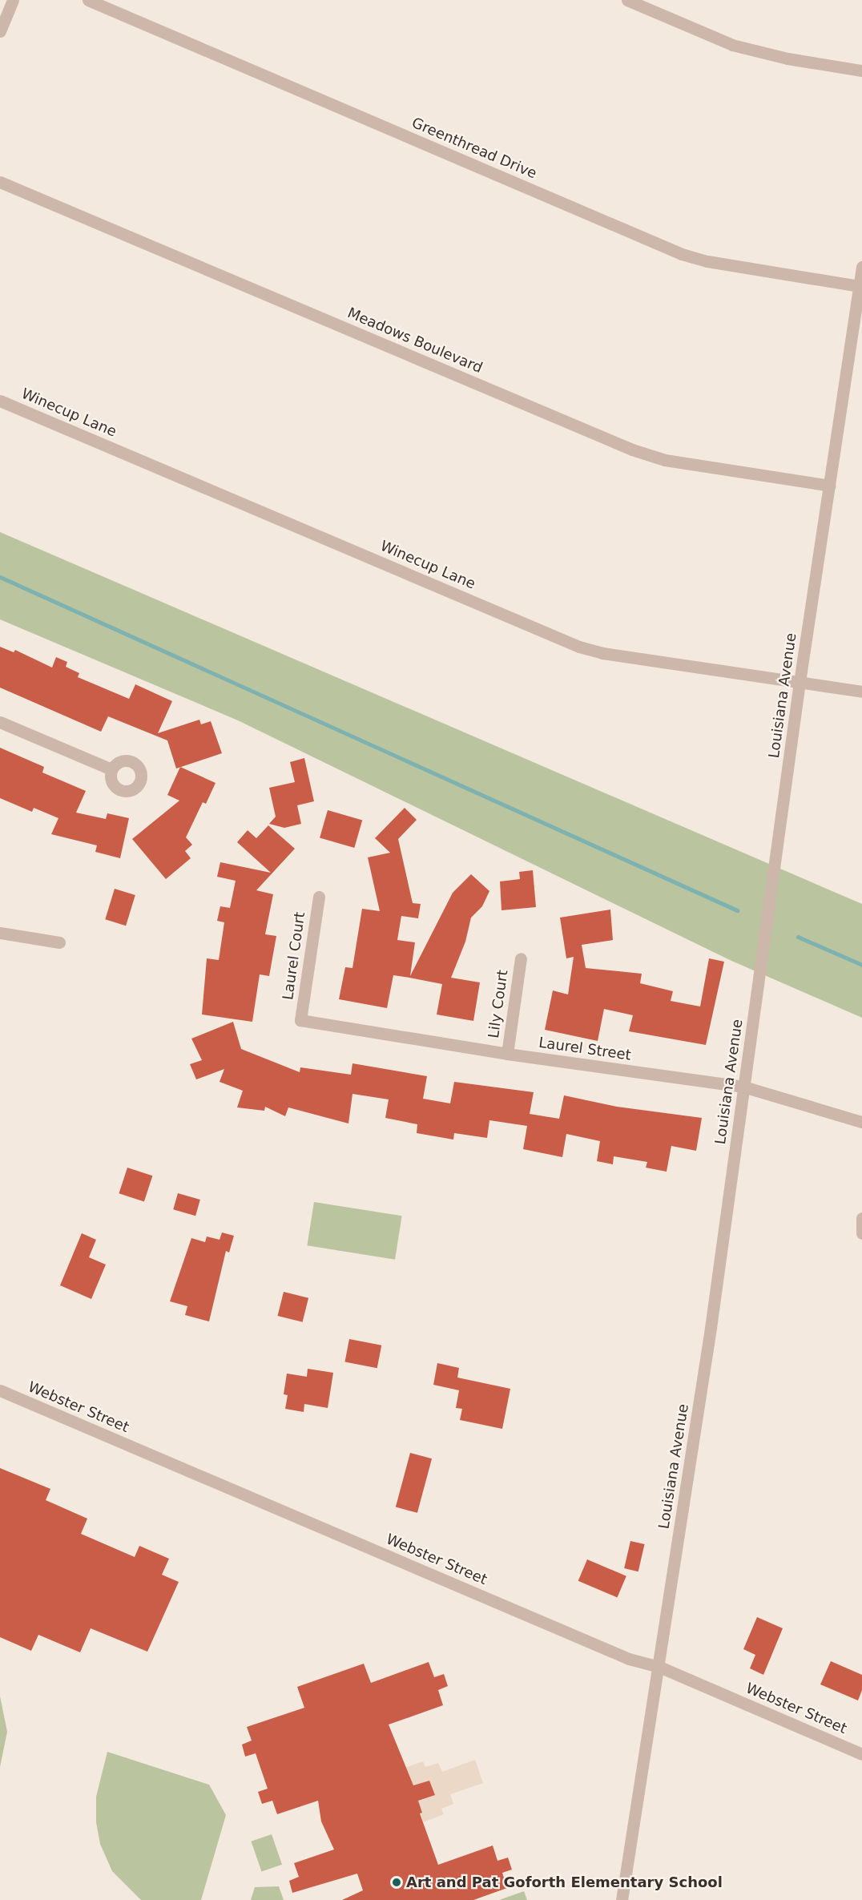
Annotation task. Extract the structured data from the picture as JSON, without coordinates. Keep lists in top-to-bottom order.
{
  "streets": {
    "street": [
      "Greenthread Drive",
      "Meadows Boulevard",
      "Winecup Lane",
      "Louisiana Avenue",
      "Laurel Court",
      "Lily Court",
      "Laurel Street",
      "Webster Street"
    ]
  },
  "crossings": [
    ["Greenthread Drive", "Louisiana Avenue"],
    ["Meadows Boulevard", "Louisiana Avenue"],
    ["Winecup Lane", "Louisiana Avenue"],
    ["Louisiana Avenue", "Laurel Street"],
    ["Louisiana Avenue", "Webster Street"],
    ["Laurel Court", "Laurel Street"],
    ["Lily Court", "Laurel Street"]
  ],
  "places": ["Art and Pat Goforth Elementary School"]
}
